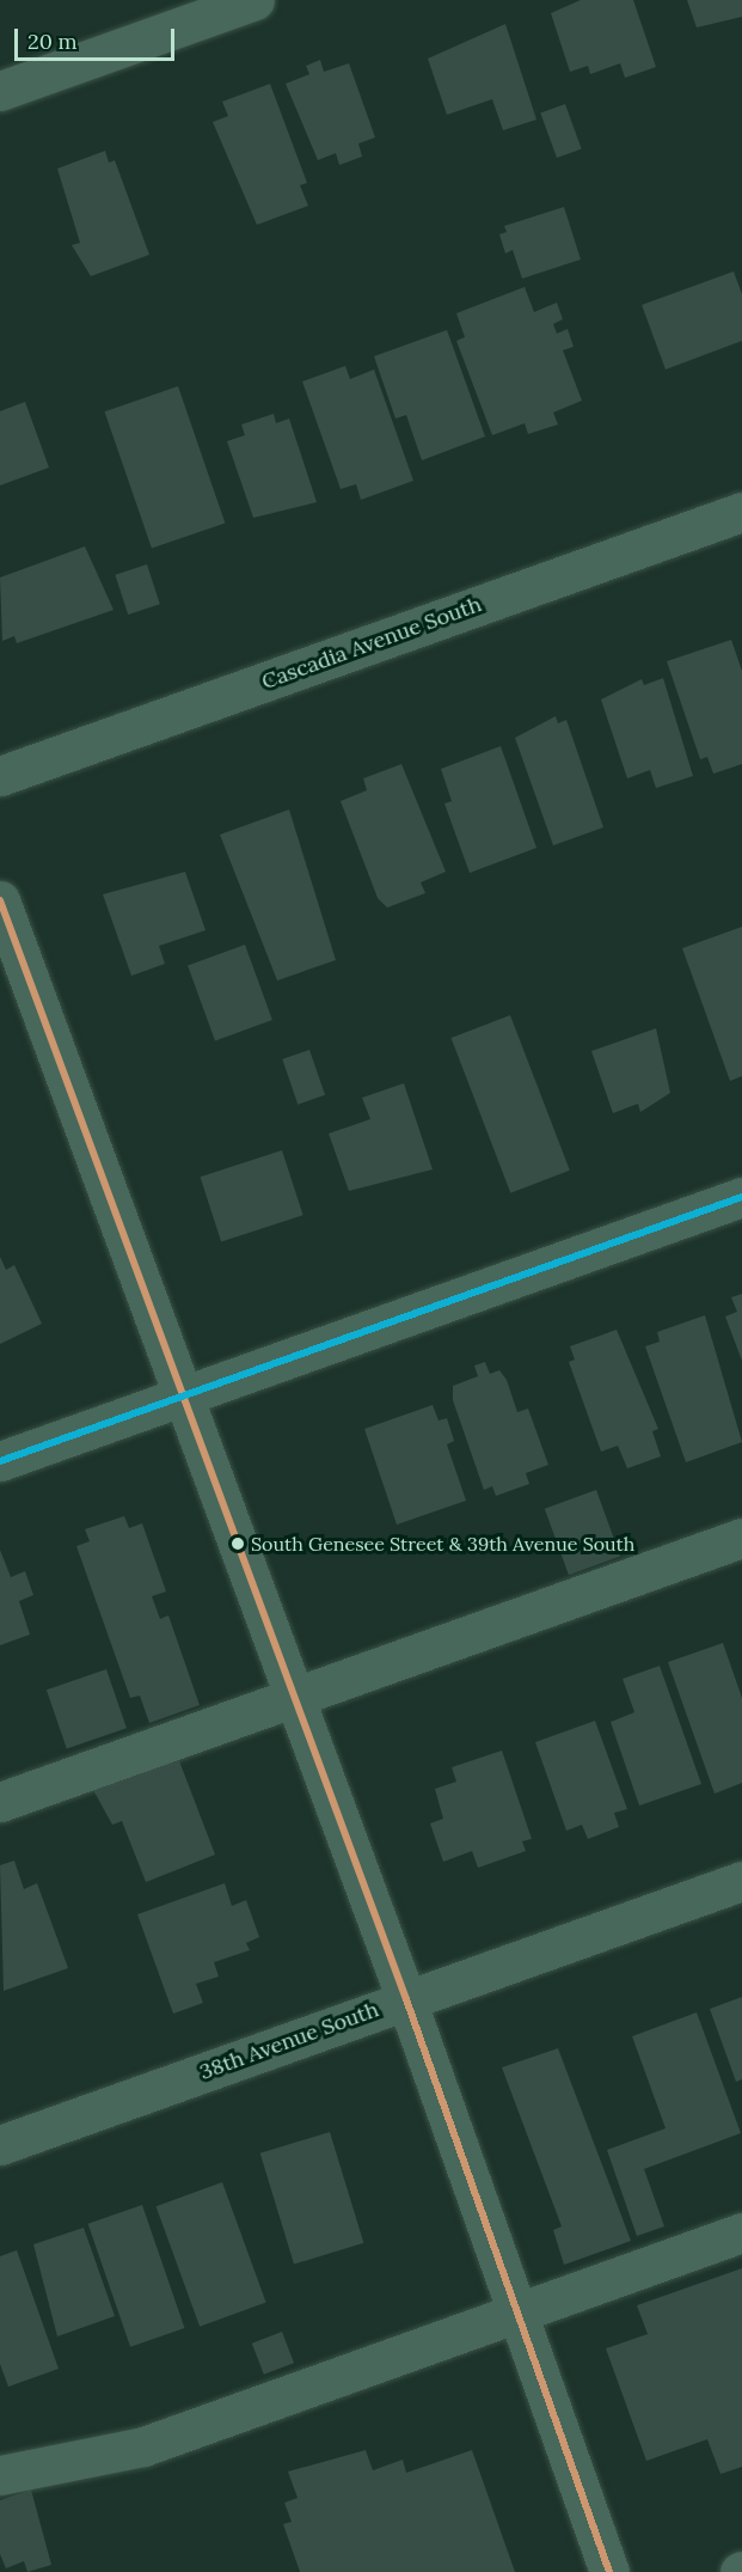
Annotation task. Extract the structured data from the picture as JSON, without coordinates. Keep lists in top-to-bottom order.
{
  "streets": {
    "street": ["Cascadia Avenue South", "38th Avenue South"]
  },
  "places": ["South Genesee Street & 39th Avenue South"],
  "scale_bar": "20 m"
}
